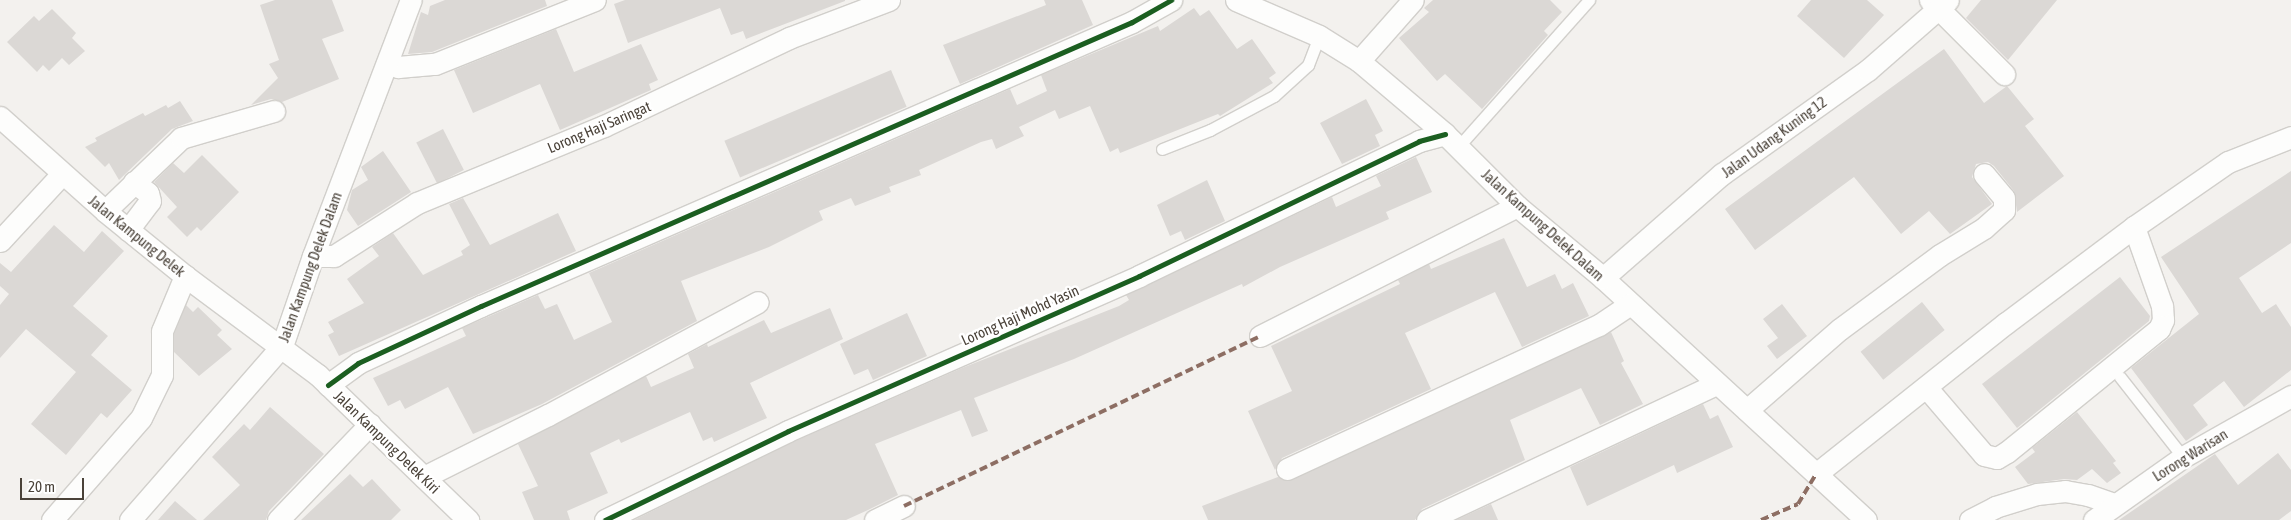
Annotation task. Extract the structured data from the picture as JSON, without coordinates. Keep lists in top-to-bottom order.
{
  "streets": {
    "street": [
      "Lorong Haji Saringat",
      "Jalan Udang Kuning 12",
      "Jalan Kampung Delek Dalam",
      "Jalan Kampung Delek",
      "Lorong Haji Mohd Yasin",
      "Jalan Kampung Delek Kiri",
      "Lorong Warisan"
    ]
  },
  "crossings": [
    ["Lorong Haji Saringat", "Jalan Kampung Delek Dalam"],
    ["Jalan Udang Kuning 12", "Jalan Kampung Delek Dalam"],
    ["Jalan Kampung Delek Dalam", "Jalan Kampung Delek"],
    ["Jalan Kampung Delek Dalam", "Lorong Haji Mohd Yasin"],
    ["Jalan Kampung Delek Dalam", "Jalan Kampung Delek Kiri"],
    ["Jalan Kampung Delek", "Jalan Kampung Delek Kiri"]
  ],
  "scale_bar": "20 m"
}
